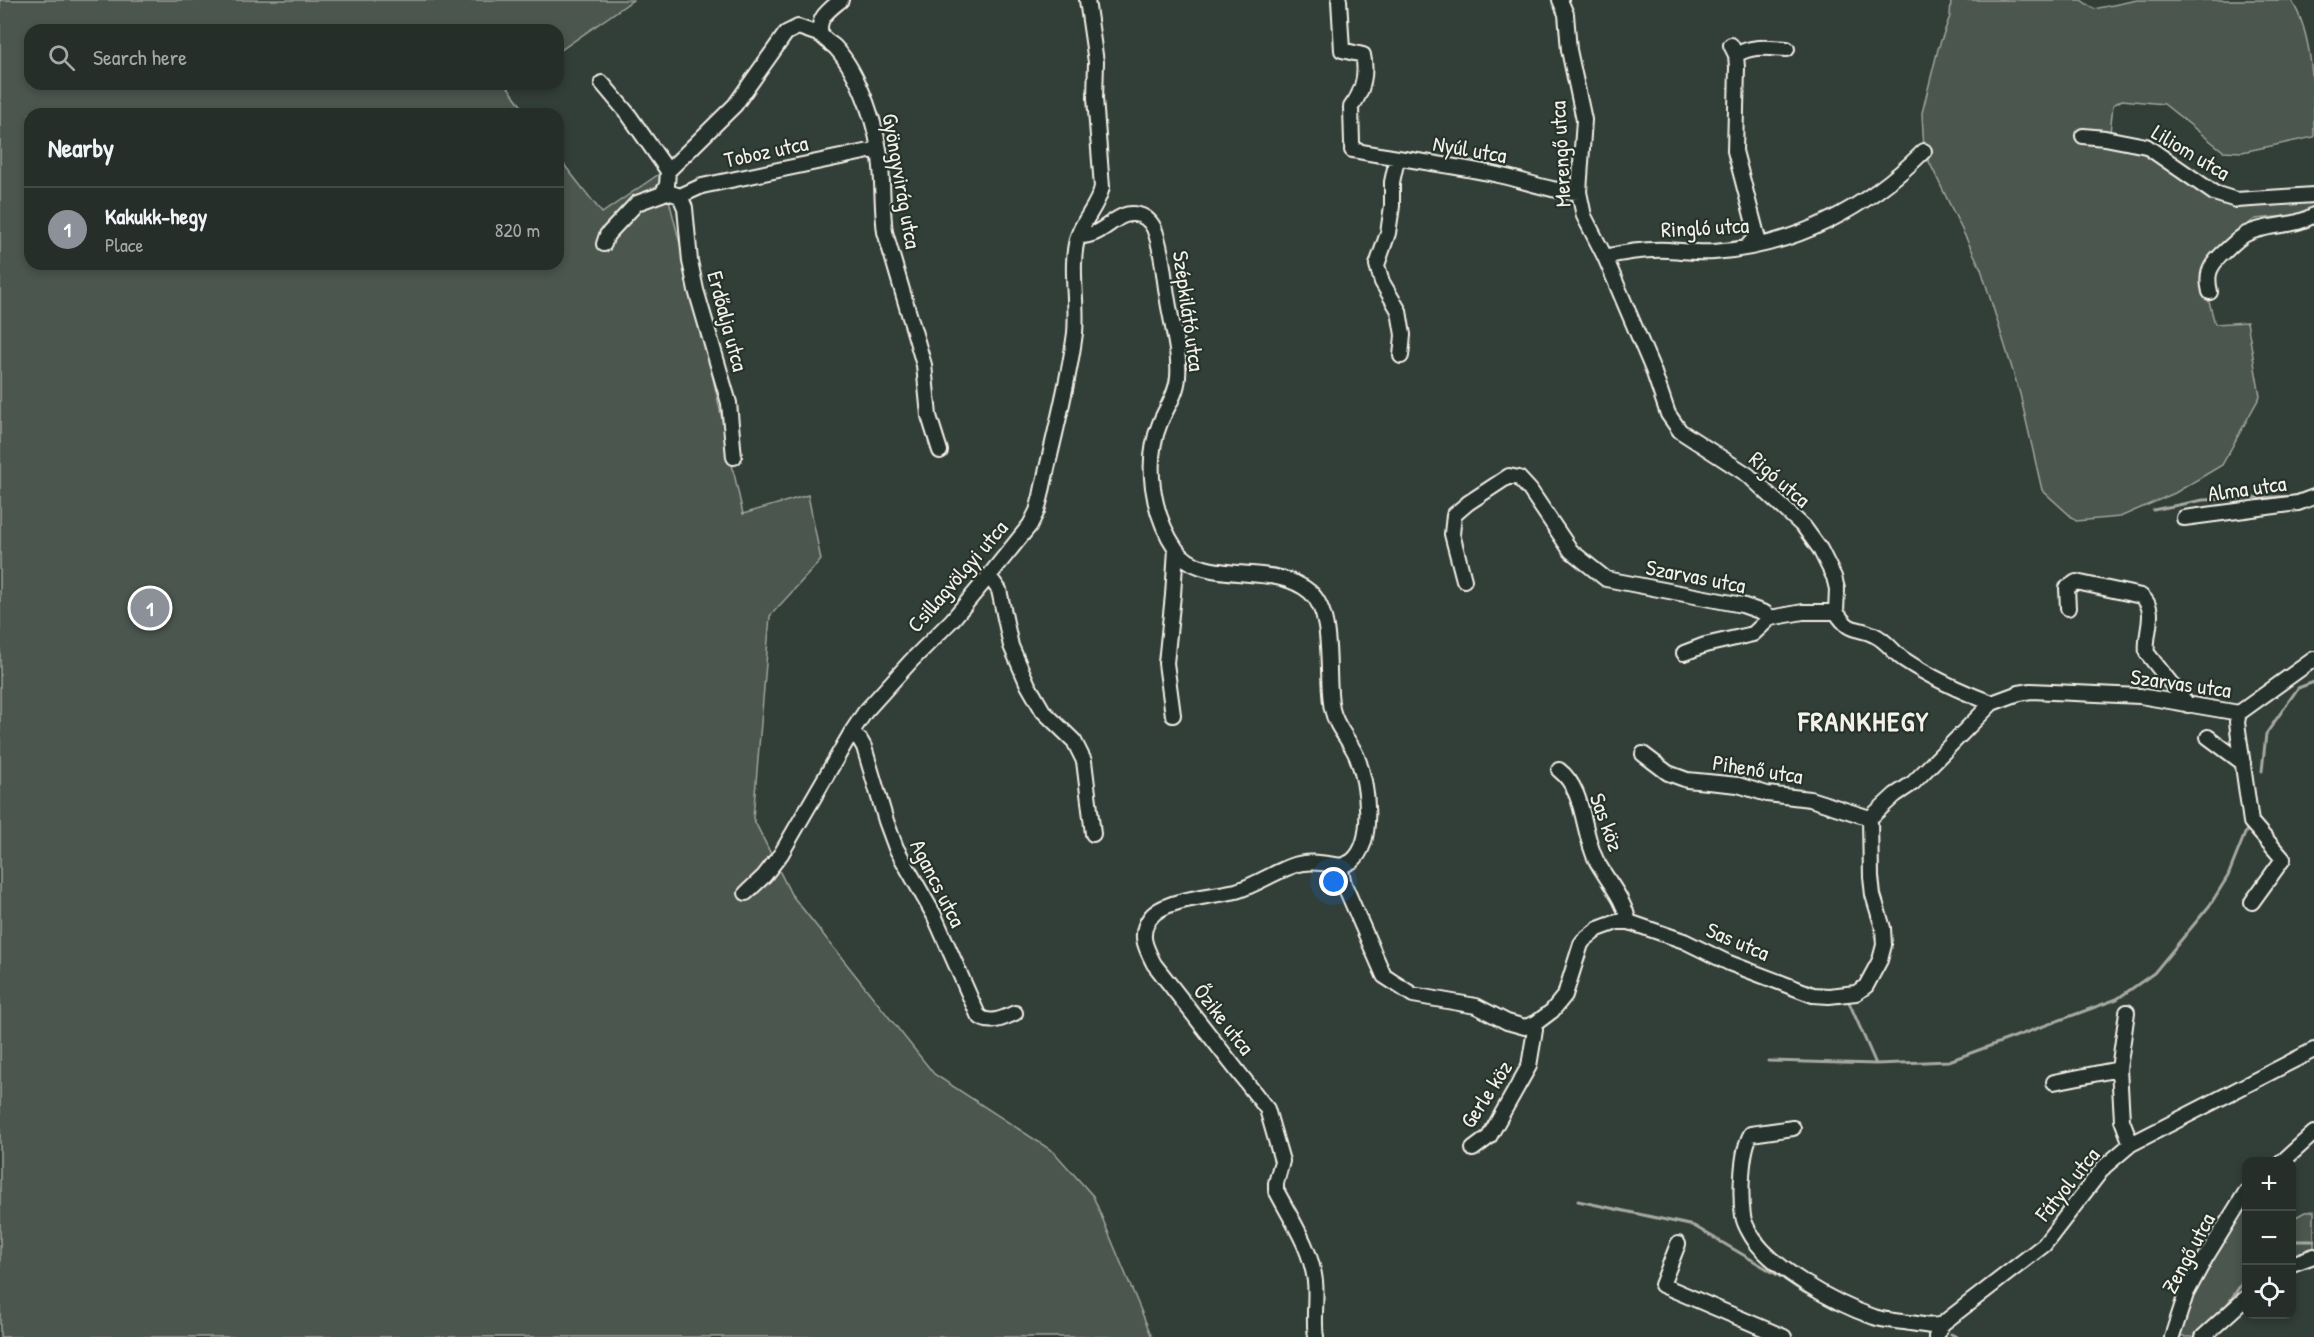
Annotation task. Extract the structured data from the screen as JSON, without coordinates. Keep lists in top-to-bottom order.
{
  "streets": {
    "street": [
      "Nyúl utca",
      "Toboz utca",
      "Liliom utca",
      "Merengő utca",
      "Gyöngyvirág utca",
      "Ringló utca",
      "Szépkilátó utca",
      "Erdőalja utca",
      "Rigó utca",
      "Alma utca",
      "Csillagvölgyi utca",
      "Szarvas utca",
      "Pihenő utca",
      "Sas köz",
      "Agancs utca",
      "Sas utca",
      "Őzike utca",
      "Gerle köz",
      "Fátyol utca",
      "Zengő utca"
    ]
  },
  "crossings": [
    ["Nyúl utca", "Merengő utca"],
    ["Toboz utca", "Gyöngyvirág utca"],
    ["Toboz utca", "Erdőalja utca"],
    ["Merengő utca", "Ringló utca"],
    ["Merengő utca", "Rigó utca"],
    ["Szépkilátó utca", "Csillagvölgyi utca"],
    ["Rigó utca", "Szarvas utca"],
    ["Csillagvölgyi utca", "Agancs utca"],
    ["Pihenő utca", "Sas utca"],
    ["Sas köz", "Sas utca"]
  ],
  "districts": ["FRANKHEGY"],
  "page": {
    "search": "Search here",
    "heading": "Nearby",
    "list": [
      {
        "mark": "1",
        "name": "Kakukk-hegy",
        "note": "Place",
        "value": "820 m"
      }
    ],
    "pins": "1",
    "map_buttons": ["+", "−"]
  }
}
